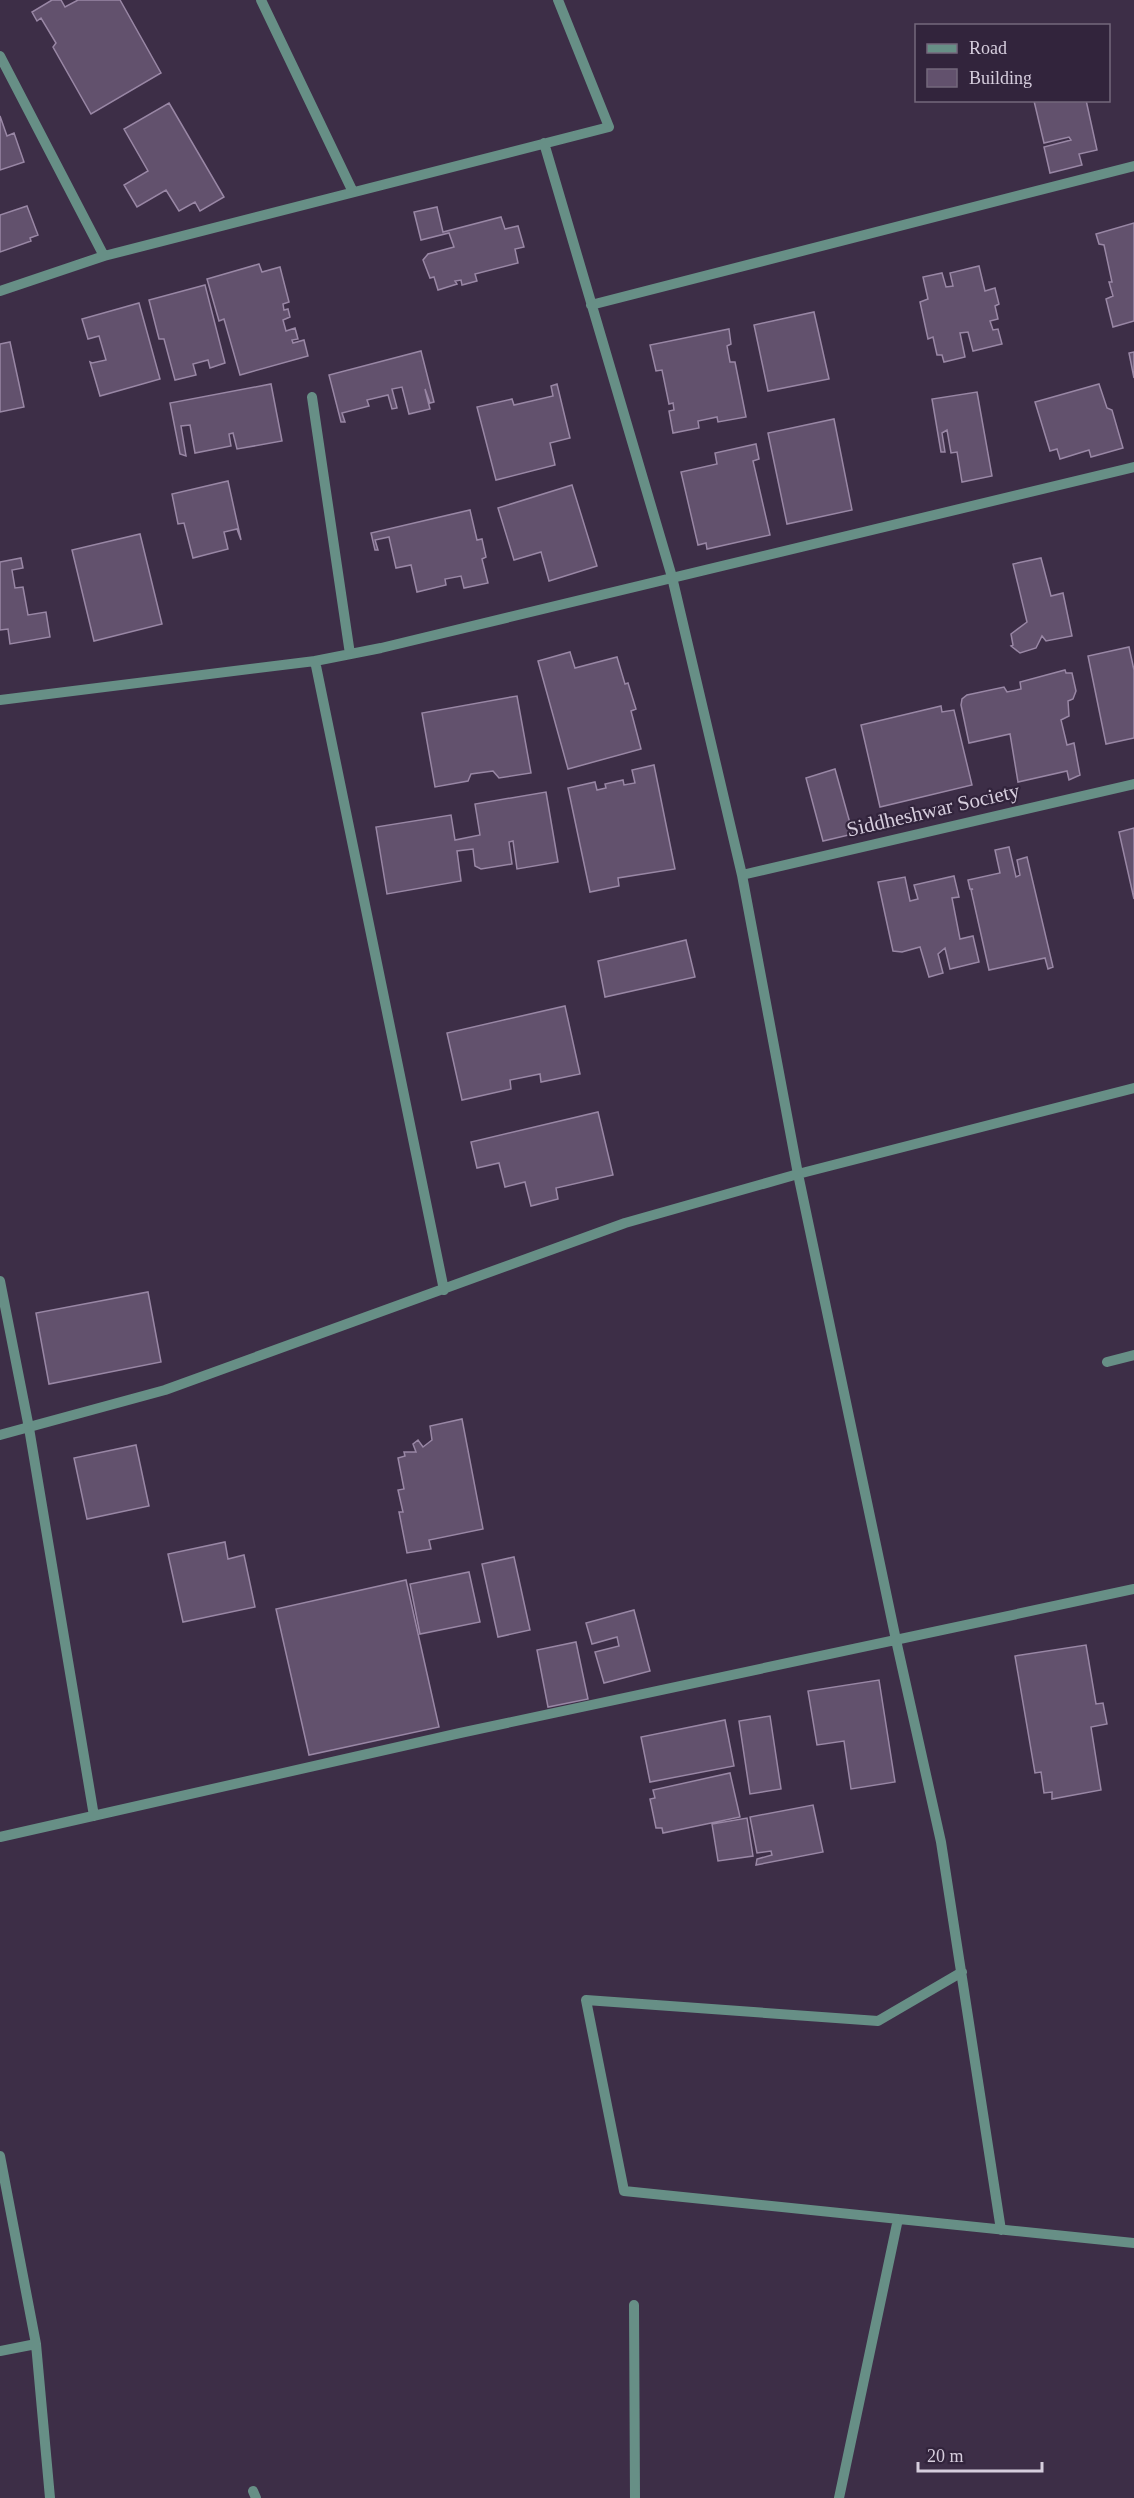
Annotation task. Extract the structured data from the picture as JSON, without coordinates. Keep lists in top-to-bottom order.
{
  "streets": {
    "street": ["Siddheshwar Society"]
  },
  "legend": ["Road", "Building"],
  "scale_bar": "20 m"
}
